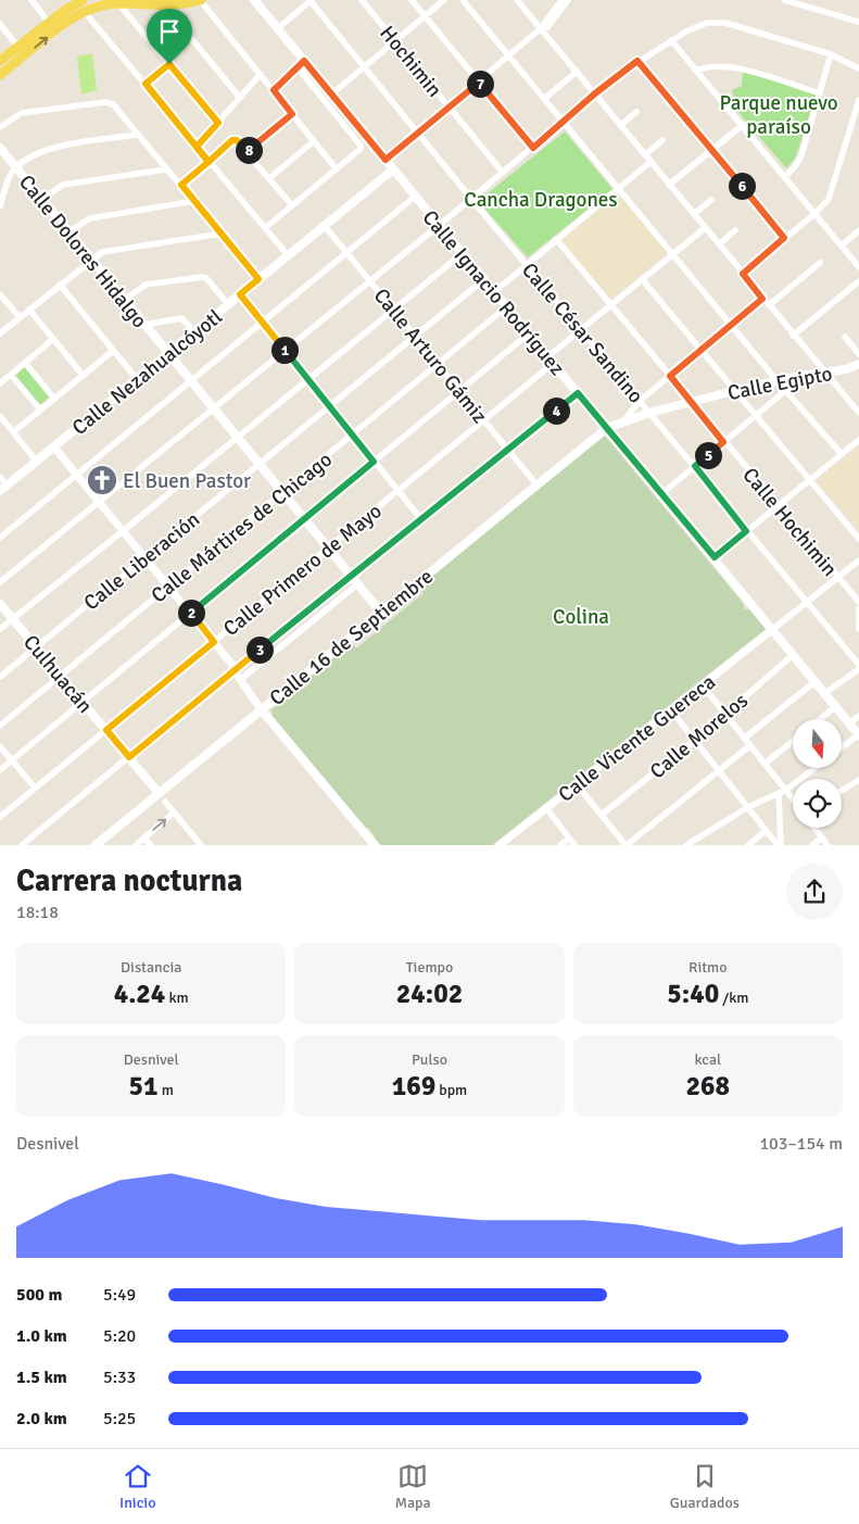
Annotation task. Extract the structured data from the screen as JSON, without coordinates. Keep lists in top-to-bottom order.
{
  "streets": {
    "main road": [
      "Calle Dolores Hidalgo",
      "Calle Ignacio Rodríguez",
      "Calle Nezahualcóyotl",
      "Calle Egipto",
      "Calle 16 de Septiembre",
      "Culhuacán"
    ],
    "street": [
      "Hochimin",
      "Calle César Sandino",
      "Calle Arturo Gámiz",
      "Calle Hochimin",
      "Calle Mártires de Chicago",
      "Calle Liberación",
      "Calle Primero de Mayo",
      "Calle Morelos",
      "Calle Vicente Guereca"
    ]
  },
  "crossings": [
    ["Calle Dolores Hidalgo", "Calle Nezahualcóyotl"],
    ["Calle Dolores Hidalgo", "Calle Mártires de Chicago"],
    ["Calle Dolores Hidalgo", "Calle Liberación"],
    ["Calle Dolores Hidalgo", "Calle Primero de Mayo"],
    ["Calle Dolores Hidalgo", "Calle 16 de Septiembre"],
    ["Calle Ignacio Rodríguez", "Calle Nezahualcóyotl"],
    ["Calle Ignacio Rodríguez", "Calle Egipto"],
    ["Calle Ignacio Rodríguez", "Calle Mártires de Chicago"],
    ["Calle Ignacio Rodríguez", "Calle Liberación"],
    ["Calle Ignacio Rodríguez", "Calle Primero de Mayo"],
    ["Calle Ignacio Rodríguez", "Calle 16 de Septiembre"],
    ["Calle Ignacio Rodríguez", "Calle Morelos"],
    ["Calle Ignacio Rodríguez", "Calle Vicente Guereca"],
    ["Calle César Sandino", "Calle Egipto"],
    ["Calle César Sandino", "Calle Primero de Mayo"],
    ["Calle Arturo Gámiz", "Calle Nezahualcóyotl"],
    ["Calle Arturo Gámiz", "Calle Mártires de Chicago"],
    ["Calle Arturo Gámiz", "Calle Liberación"],
    ["Calle Arturo Gámiz", "Calle Primero de Mayo"],
    ["Calle Arturo Gámiz", "Calle 16 de Septiembre"],
    ["Calle Egipto", "Calle Hochimin"],
    ["Calle Egipto", "Calle 16 de Septiembre"],
    ["Calle Hochimin", "Calle Primero de Mayo"],
    ["Calle Mártires de Chicago", "Culhuacán"],
    ["Calle Liberación", "Culhuacán"],
    ["Calle Primero de Mayo", "Culhuacán"],
    ["Calle 16 de Septiembre", "Culhuacán"]
  ],
  "parks": ["Parque nuevo paraíso", "Cancha Dragones", "Colina"],
  "places": {
    "church": ["El Buen Pastor"]
  },
  "north": "bottom",
  "page": {
    "pins": [
      "7",
      "8",
      "6",
      "1",
      "4",
      "5",
      "2",
      "3"
    ],
    "heading": ["Carrera nocturna", "18:18"],
    "stats": [
      ["Distancia", "4.24 km"],
      ["Tiempo", "24:02"],
      ["Ritmo", "5:40 /km"],
      ["Desnivel", "51 m"],
      ["Pulso", "169 bpm"],
      ["kcal", "268"]
    ],
    "chart": ["Desnivel", "103–154 m"],
    "list": [
      {
        "name": "500 m",
        "note": "5:49"
      },
      {
        "name": "1.0 km",
        "note": "5:20"
      },
      {
        "name": "1.5 km",
        "note": "5:33"
      },
      {
        "name": "2.0 km",
        "note": "5:25"
      }
    ],
    "tabs": ["Inicio", "Mapa", "Guardados"]
  }
}
